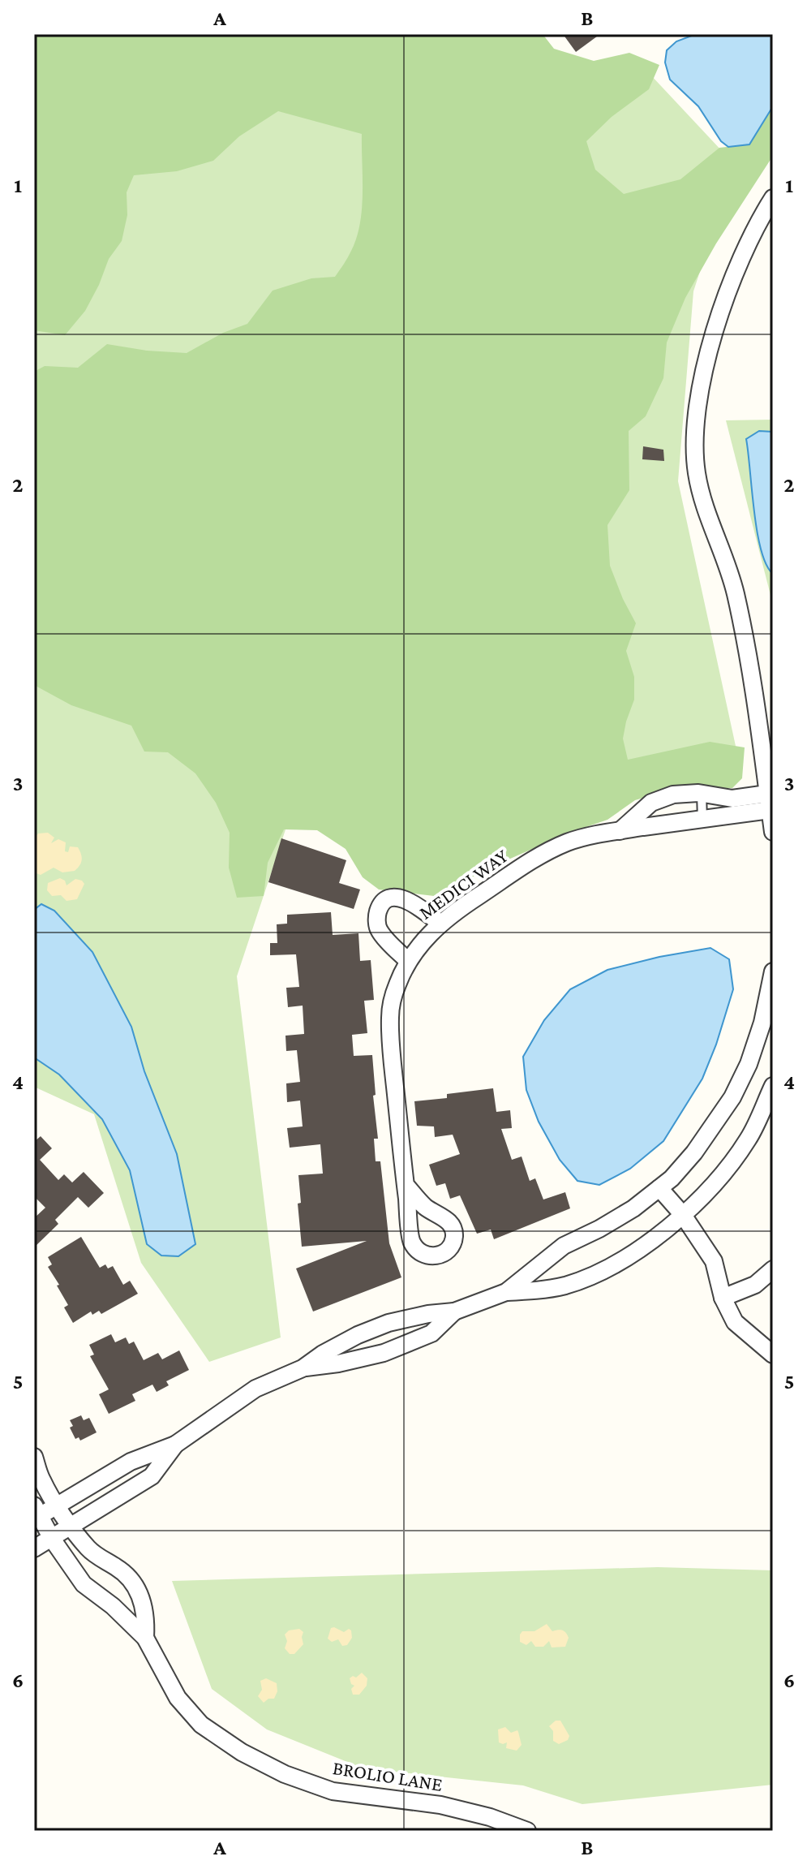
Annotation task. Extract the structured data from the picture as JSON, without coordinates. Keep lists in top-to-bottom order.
{
  "streets": {
    "street": ["MEDICI WAY", "BROLIO LANE"]
  },
  "grid": {
    "columns": ["A", "B"],
    "rows": [
      "1",
      "2",
      "3",
      "4",
      "5",
      "6"
    ]
  }
}
